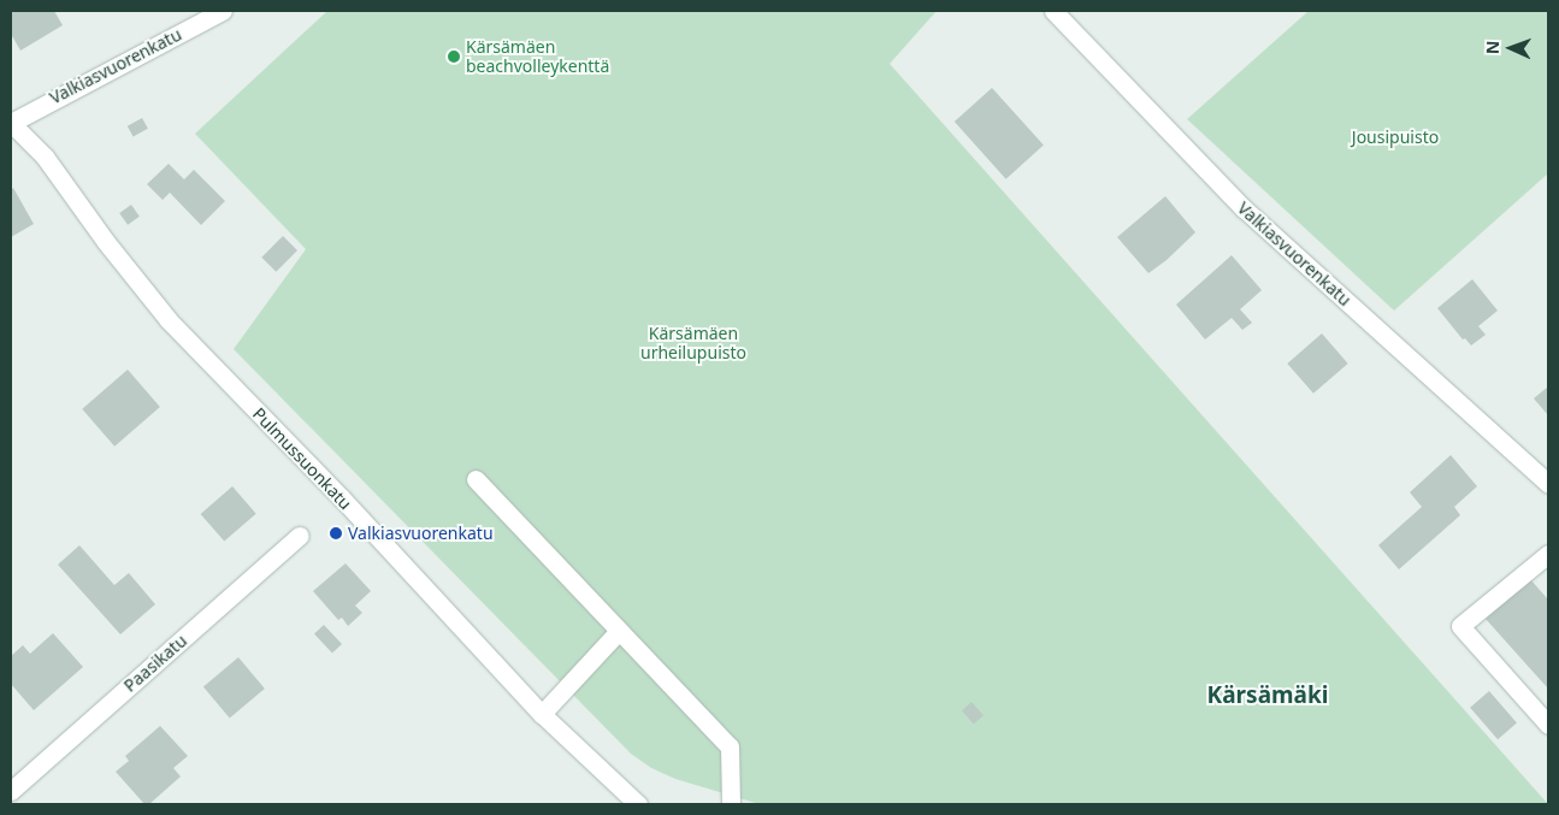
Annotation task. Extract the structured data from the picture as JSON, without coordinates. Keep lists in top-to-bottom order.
{
  "streets": {
    "street": ["Valkiasvuorenkatu", "Pulmussuonkatu", "Paasikatu"]
  },
  "crossings": [
    ["Valkiasvuorenkatu", "Pulmussuonkatu"]
  ],
  "districts": ["Kärsämäki"],
  "parks": ["Jousipuisto", "Kärsämäen urheilupuisto"],
  "places": ["Kärsämäen beachvolleykenttä", "Valkiasvuorenkatu"],
  "north": "left"
}
